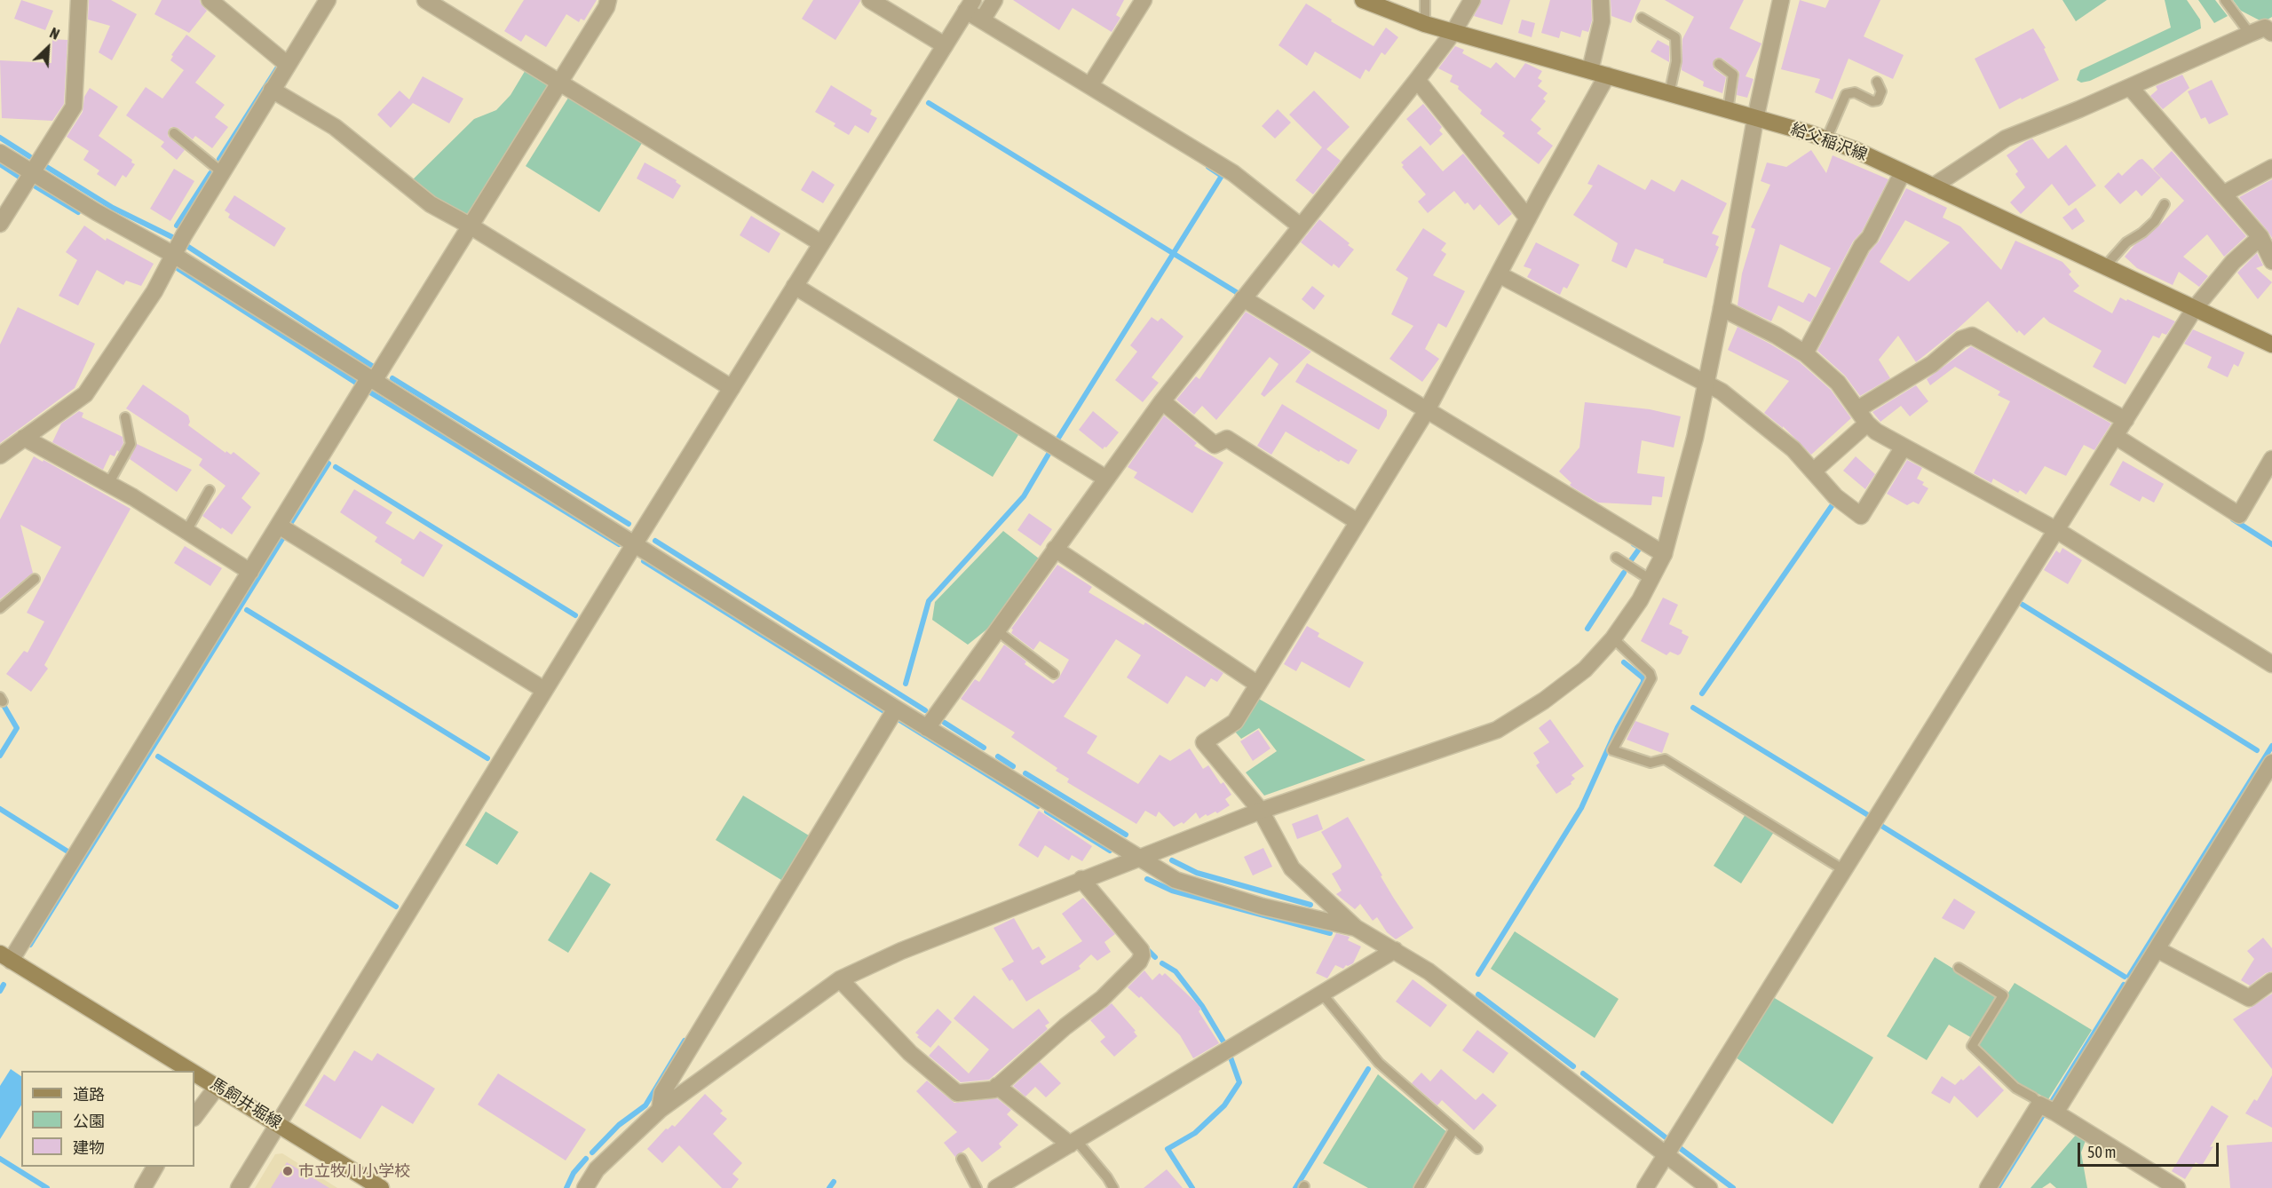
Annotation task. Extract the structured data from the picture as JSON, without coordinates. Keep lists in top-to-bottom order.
{
  "streets": {
    "main road": ["給父稲沢線", "馬飼井堀線"]
  },
  "places": ["市立牧川小学校"],
  "legend": ["道路", "公園", "建物"],
  "scale_bar": "50 m",
  "north": "top right"
}
